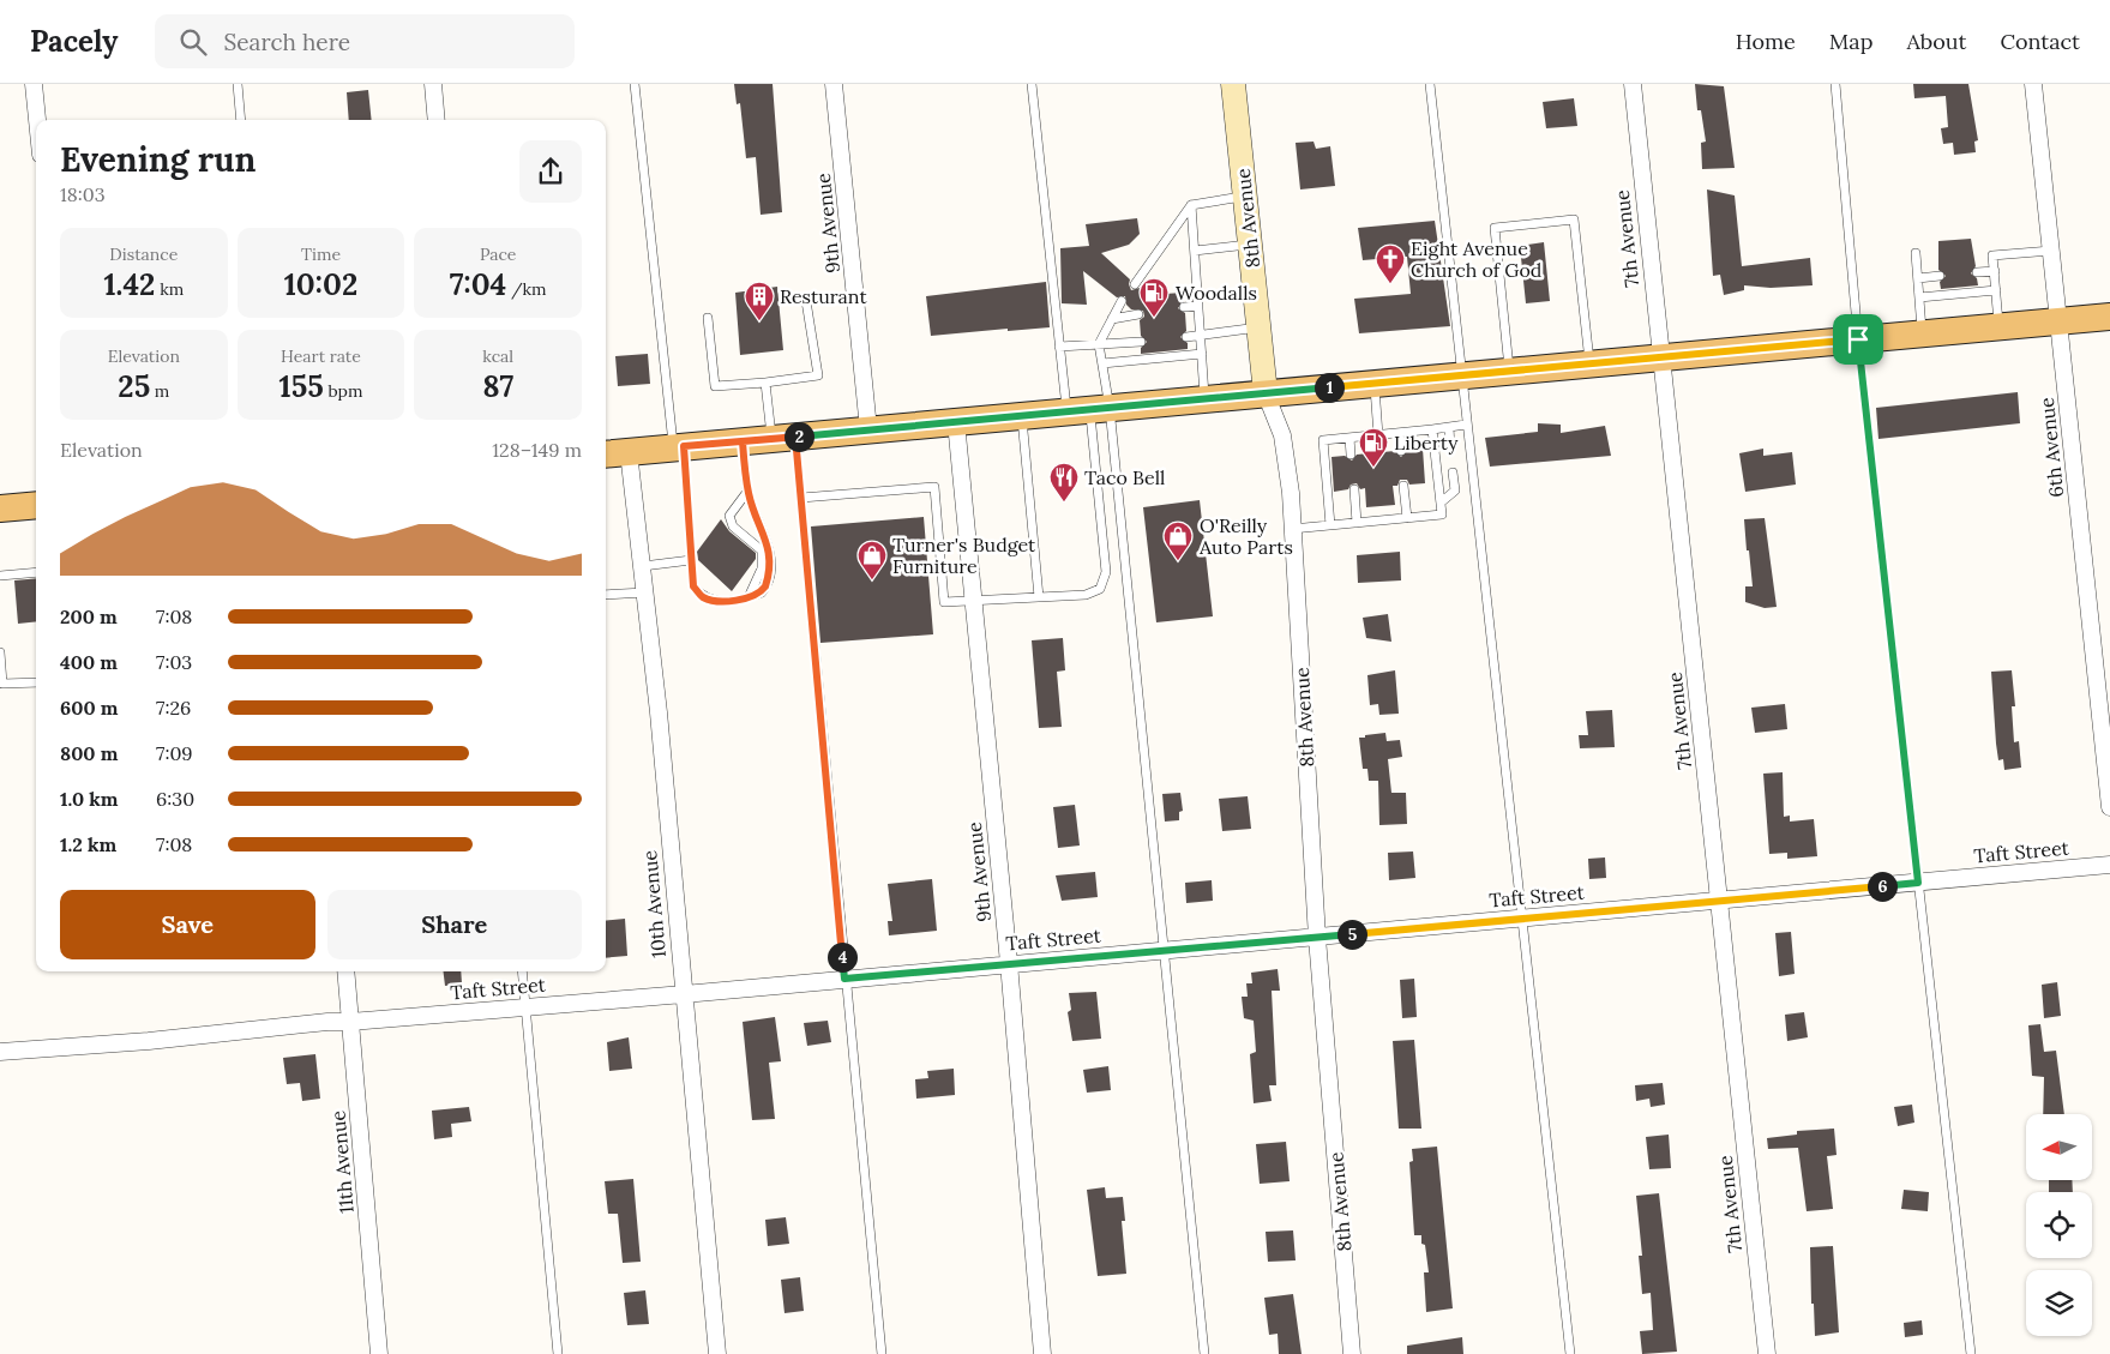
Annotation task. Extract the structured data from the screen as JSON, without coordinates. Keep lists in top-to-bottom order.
{
  "streets": {
    "street": [
      "8th Avenue",
      "9th Avenue",
      "7th Avenue",
      "6th Avenue",
      "Taft Street",
      "10th Avenue",
      "11th Avenue"
    ]
  },
  "crossings": [
    ["8th Avenue", "Taft Street"],
    ["9th Avenue", "Taft Street"],
    ["7th Avenue", "Taft Street"],
    ["Taft Street", "10th Avenue"],
    ["Taft Street", "11th Avenue"]
  ],
  "places": {
    "church": ["Eight Avenue Church of God"],
    "fuel station": ["Woodalls", "Liberty"],
    "building": ["Resturant"],
    "restaurant": ["Taco Bell"],
    "shop": ["O'Reilly Auto Parts", "Turner's Budget Furniture"]
  },
  "north": "left",
  "page": {
    "header": "Pacely",
    "search": "Search here",
    "nav": [
      "Home",
      "Map",
      "About",
      "Contact"
    ],
    "heading": ["Evening run", "18:03"],
    "stats": [
      ["Distance", "1.42 km"],
      ["Time", "10:02"],
      ["Pace", "7:04 /km"],
      ["Elevation", "25 m"],
      ["Heart rate", "155 bpm"],
      ["kcal", "87"]
    ],
    "pins": [
      "1",
      "2",
      "6",
      "5",
      "4"
    ],
    "chart": ["Elevation", "128–149 m"],
    "list": [
      {
        "name": "200 m",
        "note": "7:08"
      },
      {
        "name": "400 m",
        "note": "7:03"
      },
      {
        "name": "600 m",
        "note": "7:26"
      },
      {
        "name": "800 m",
        "note": "7:09"
      },
      {
        "name": "1.0 km",
        "note": "6:30"
      },
      {
        "name": "1.2 km",
        "note": "7:08"
      }
    ],
    "buttons": ["Save", "Share"]
  }
}
